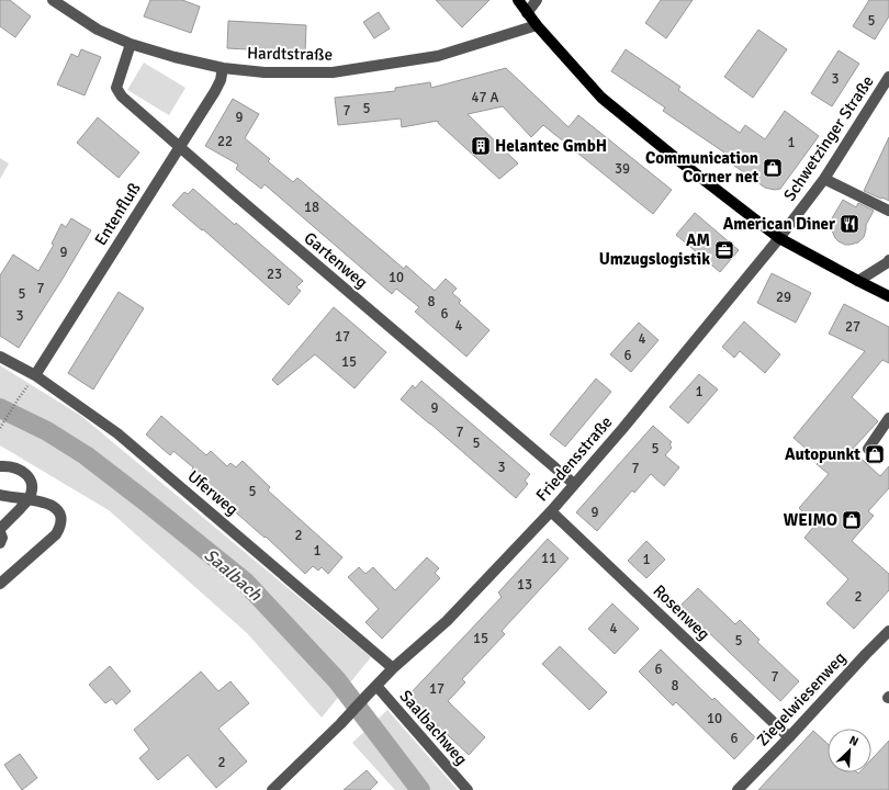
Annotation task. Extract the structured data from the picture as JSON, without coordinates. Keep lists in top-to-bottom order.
{
  "streets": {
    "street": [
      "Hardtstraße",
      "Schwetzinger Straße",
      "Entenfluß",
      "Gartenweg",
      "Friedensstraße",
      "Uferweg",
      "Rosenweg",
      "Ziegelwiesenweg",
      "Saalbachweg"
    ]
  },
  "crossings": [
    ["Hardtstraße", "Entenfluß"],
    ["Hardtstraße", "Gartenweg"],
    ["Schwetzinger Straße", "Friedensstraße"],
    ["Entenfluß", "Gartenweg"],
    ["Entenfluß", "Uferweg"],
    ["Gartenweg", "Friedensstraße"],
    ["Friedensstraße", "Uferweg"],
    ["Friedensstraße", "Rosenweg"],
    ["Friedensstraße", "Saalbachweg"],
    ["Rosenweg", "Ziegelwiesenweg"]
  ],
  "water": ["Saalbach"],
  "places": {
    "building": ["Helantec GmbH"],
    "shop": ["Communication Corner net", "Autopunkt", "WEIMO"],
    "restaurant": ["American Diner"],
    "office": ["AM Umzugslogistik"]
  },
  "house_numbers": [
    "5",
    "3",
    "47 A",
    "5",
    "7",
    "9",
    "22",
    "1",
    "39",
    "18",
    "9",
    "23",
    "10",
    "7",
    "5",
    "29",
    "8",
    "6",
    "3",
    "4",
    "27",
    "17",
    "4",
    "6",
    "15",
    "1",
    "9",
    "7",
    "5",
    "5",
    "3",
    "7",
    "5",
    "9",
    "2",
    "1",
    "11",
    "1",
    "13",
    "2",
    "4",
    "15",
    "5",
    "6",
    "7",
    "8",
    "17",
    "10",
    "6",
    "2"
  ],
  "north": "top right"
}
